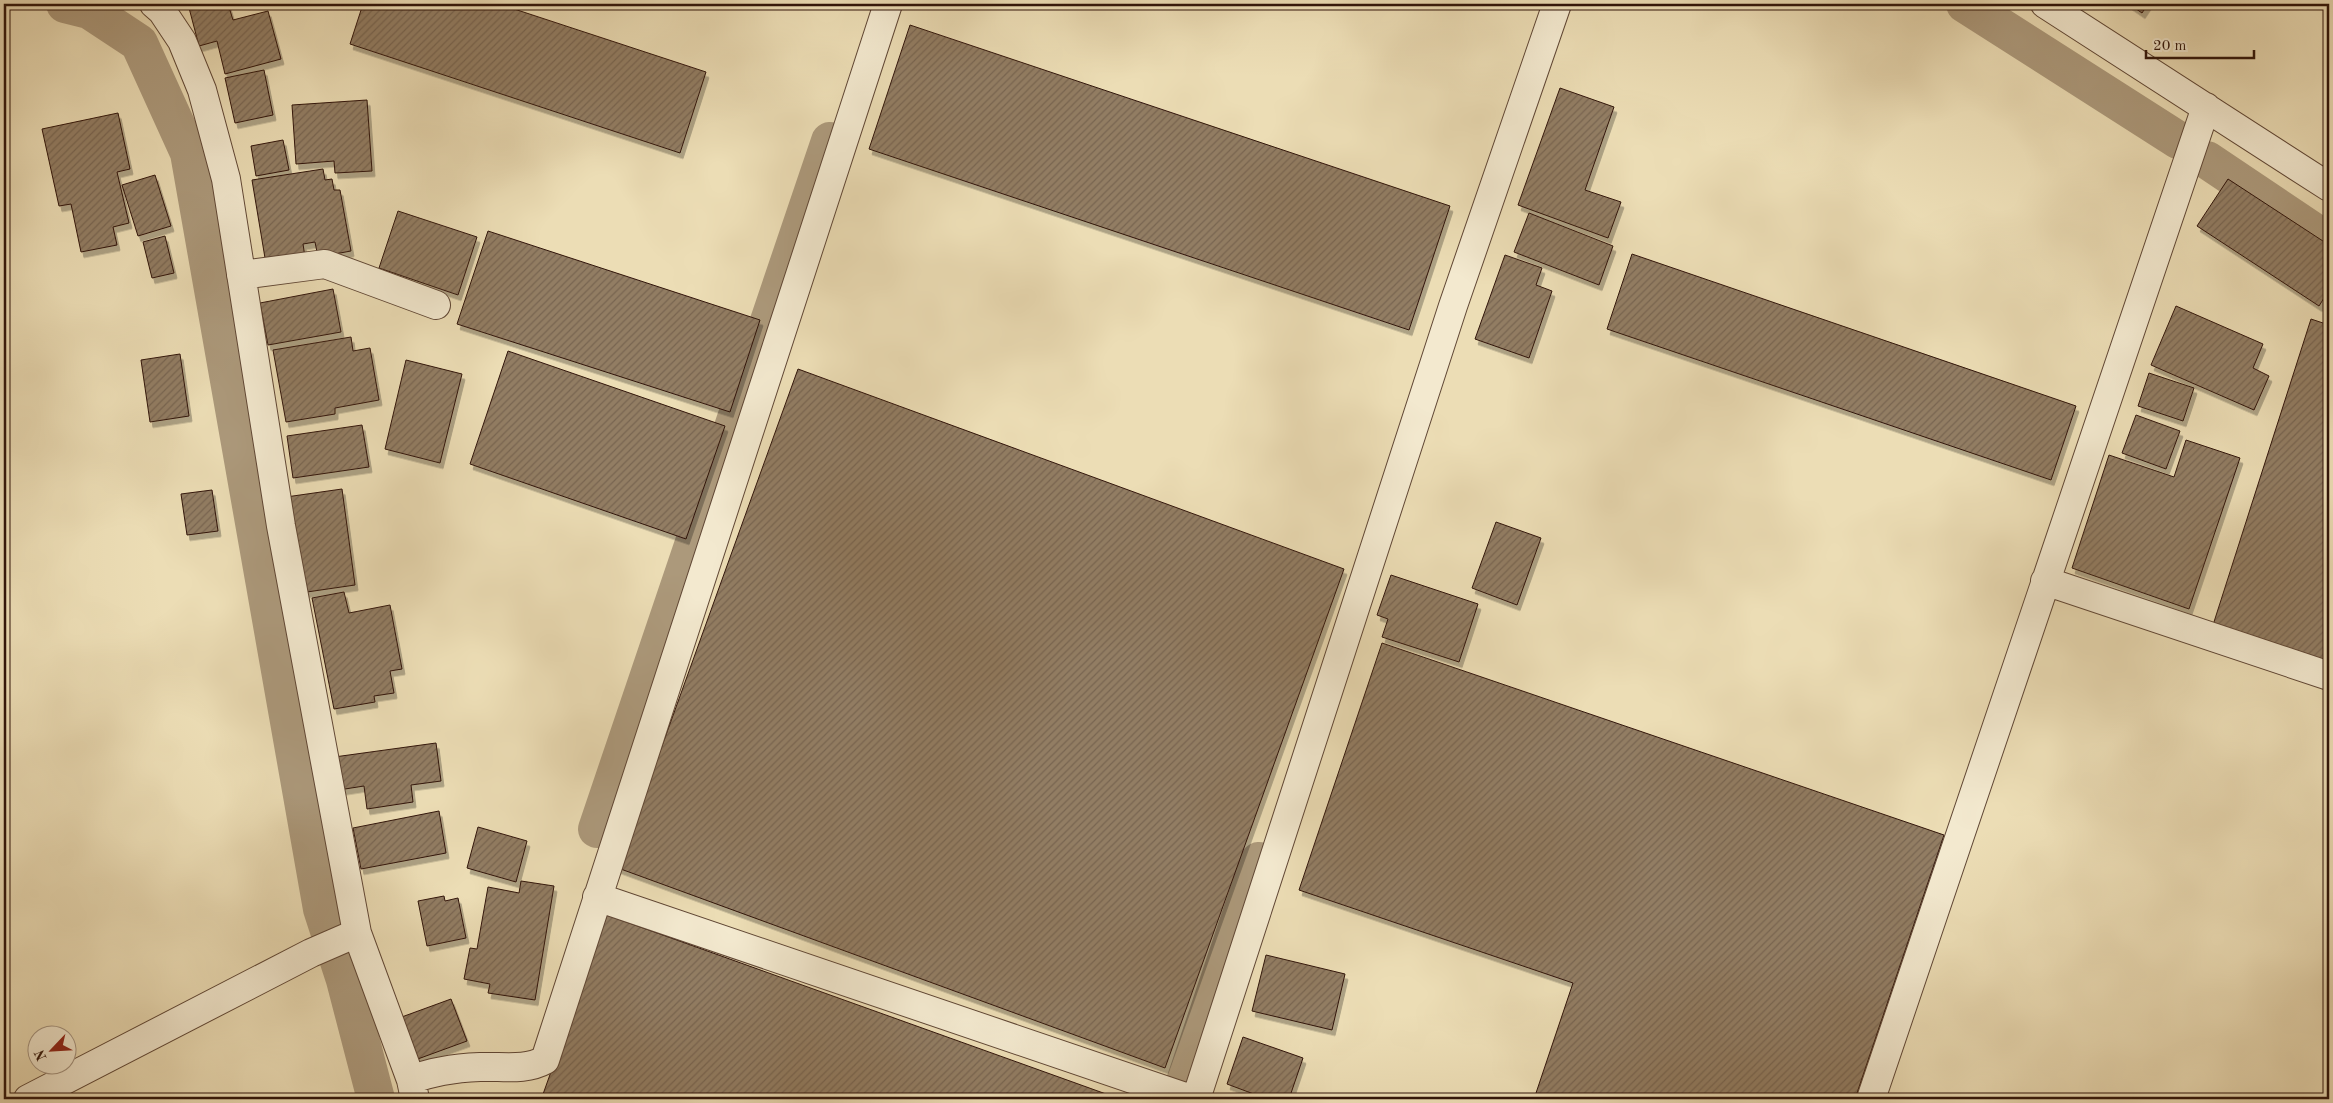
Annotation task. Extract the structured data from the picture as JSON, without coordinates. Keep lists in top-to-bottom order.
{
  "scale_bar": "20 m",
  "north": "bottom left"
}
